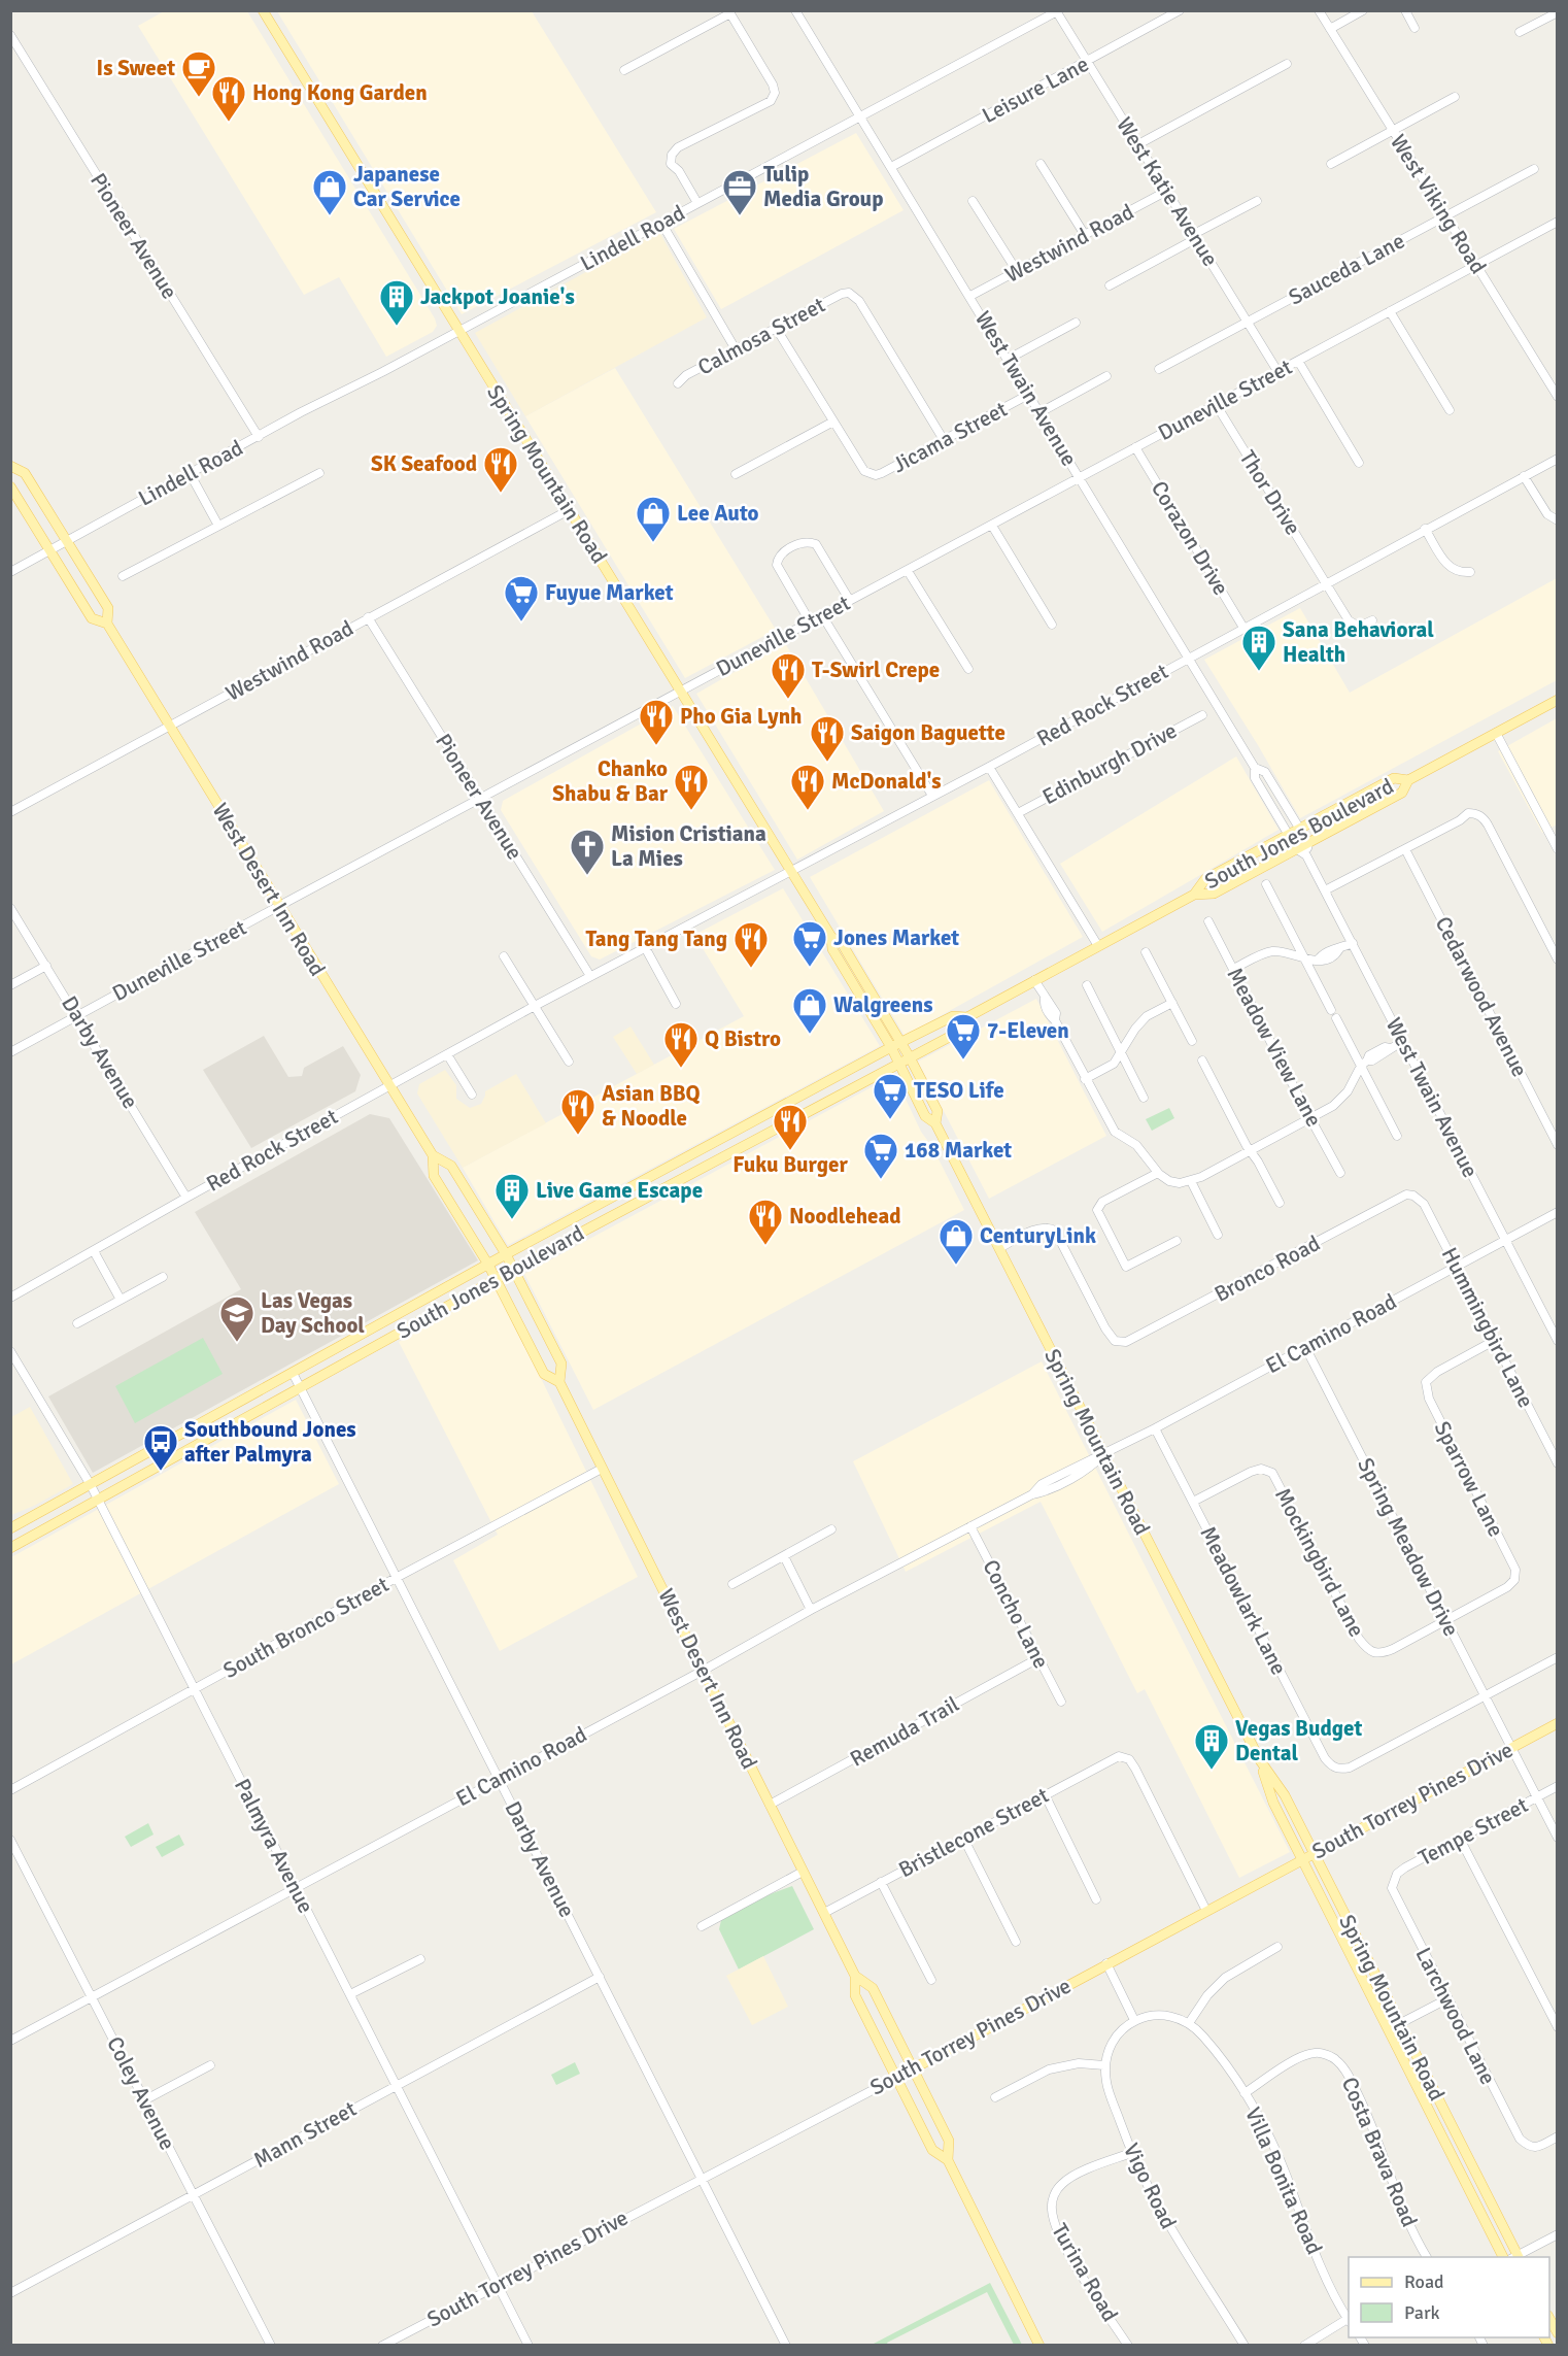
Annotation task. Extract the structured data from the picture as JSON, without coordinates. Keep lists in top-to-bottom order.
{
  "streets": {
    "main road": [
      "Spring Mountain Road",
      "South Jones Boulevard",
      "West Desert Inn Road",
      "South Torrey Pines Drive"
    ],
    "street": [
      "Leisure Lane",
      "West Katie Avenue",
      "West Viking Road",
      "Pioneer Avenue",
      "Lindell Road",
      "Westwind Road",
      "Sauceda Lane",
      "Calmosa Street",
      "West Twain Avenue",
      "Duneville Street",
      "Jicama Street",
      "Thor Drive",
      "Corazon Drive",
      "Red Rock Street",
      "Edinburgh Drive",
      "Cedarwood Avenue",
      "Meadow View Lane",
      "Darby Avenue",
      "Bronco Road",
      "Hummingbird Lane",
      "El Camino Road",
      "Sparrow Lane",
      "Spring Meadow Drive",
      "Mockingbird Lane",
      "Meadowlark Lane",
      "Concho Lane",
      "South Bronco Street",
      "Remuda Trail",
      "Tempe Street",
      "Bristlecone Street",
      "Palmyra Avenue",
      "Larchwood Lane",
      "Coley Avenue",
      "Mann Street",
      "Costa Brava Road",
      "Villa Bonita Road",
      "Vigo Road",
      "Turina Road"
    ]
  },
  "crossings": [
    ["Leisure Lane", "West Katie Avenue"],
    ["Leisure Lane", "West Twain Avenue"],
    ["West Katie Avenue", "Lindell Road"],
    ["West Katie Avenue", "Westwind Road"],
    ["West Katie Avenue", "Sauceda Lane"],
    ["West Katie Avenue", "Duneville Street"],
    ["West Viking Road", "Sauceda Lane"],
    ["West Viking Road", "Duneville Street"],
    ["Pioneer Avenue", "Lindell Road"],
    ["Pioneer Avenue", "Westwind Road"],
    ["Pioneer Avenue", "Duneville Street"],
    ["Pioneer Avenue", "Red Rock Street"],
    ["Lindell Road", "West Twain Avenue"],
    ["Lindell Road", "Spring Mountain Road"],
    ["Lindell Road", "West Desert Inn Road"],
    ["Westwind Road", "West Twain Avenue"],
    ["Westwind Road", "Spring Mountain Road"],
    ["Westwind Road", "West Desert Inn Road"],
    ["Calmosa Street", "Jicama Street"],
    ["West Twain Avenue", "Duneville Street"],
    ["West Twain Avenue", "Jicama Street"],
    ["West Twain Avenue", "Red Rock Street"],
    ["West Twain Avenue", "South Jones Boulevard"],
    ["West Twain Avenue", "El Camino Road"],
    ["Duneville Street", "Spring Mountain Road"],
    ["Duneville Street", "Thor Drive"],
    ["Duneville Street", "Corazon Drive"],
    ["Duneville Street", "West Desert Inn Road"],
    ["Duneville Street", "Darby Avenue"],
    ["Spring Mountain Road", "Red Rock Street"],
    ["Spring Mountain Road", "South Jones Boulevard"],
    ["Spring Mountain Road", "Bronco Road"],
    ["Spring Mountain Road", "El Camino Road"],
    ["Spring Mountain Road", "South Torrey Pines Drive"],
    ["Thor Drive", "Red Rock Street"],
    ["Corazon Drive", "Red Rock Street"],
    ["Red Rock Street", "West Desert Inn Road"],
    ["Red Rock Street", "Darby Avenue"],
    ["South Jones Boulevard", "West Desert Inn Road"],
    ["South Jones Boulevard", "Darby Avenue"],
    ["South Jones Boulevard", "Palmyra Avenue"],
    ["West Desert Inn Road", "El Camino Road"],
    ["West Desert Inn Road", "South Bronco Street"],
    ["West Desert Inn Road", "Remuda Trail"],
    ["West Desert Inn Road", "South Torrey Pines Drive"],
    ["West Desert Inn Road", "Bristlecone Street"],
    ["Darby Avenue", "El Camino Road"],
    ["Darby Avenue", "South Bronco Street"],
    ["Darby Avenue", "South Torrey Pines Drive"],
    ["Darby Avenue", "Mann Street"],
    ["Bronco Road", "Hummingbird Lane"],
    ["Hummingbird Lane", "El Camino Road"],
    ["Hummingbird Lane", "Sparrow Lane"],
    ["El Camino Road", "Spring Meadow Drive"],
    ["El Camino Road", "Meadowlark Lane"],
    ["El Camino Road", "Concho Lane"],
    ["El Camino Road", "Palmyra Avenue"],
    ["El Camino Road", "Coley Avenue"],
    ["Sparrow Lane", "Spring Meadow Drive"],
    ["Sparrow Lane", "Mockingbird Lane"],
    ["Spring Meadow Drive", "Mockingbird Lane"],
    ["Spring Meadow Drive", "Meadowlark Lane"],
    ["Spring Meadow Drive", "South Torrey Pines Drive"],
    ["Spring Meadow Drive", "Tempe Street"],
    ["Mockingbird Lane", "Meadowlark Lane"],
    ["Concho Lane", "Remuda Trail"],
    ["South Bronco Street", "Palmyra Avenue"],
    ["South Torrey Pines Drive", "Bristlecone Street"],
    ["South Torrey Pines Drive", "Palmyra Avenue"],
    ["Tempe Street", "Larchwood Lane"],
    ["Palmyra Avenue", "Mann Street"],
    ["Coley Avenue", "Mann Street"],
    ["Costa Brava Road", "Villa Bonita Road"],
    ["Vigo Road", "Turina Road"]
  ],
  "places": {
    "cafe": ["Is Sweet"],
    "restaurant": [
      "Hong Kong Garden",
      "SK Seafood",
      "T-Swirl Crepe",
      "Pho Gia Lynh",
      "Saigon Baguette",
      "Chanko Shabu & Bar",
      "McDonald's",
      "Tang Tang Tang",
      "Q Bistro",
      "Asian BBQ & Noodle",
      "Fuku Burger",
      "Noodlehead"
    ],
    "shop": [
      "Japanese Car Service",
      "Lee Auto",
      "Walgreens",
      "CenturyLink"
    ],
    "office": ["Tulip Media Group"],
    "building": [
      "Jackpot Joanie's",
      "Sana Behavioral Health",
      "Live Game Escape",
      "Vegas Budget Dental"
    ],
    "supermarket": [
      "Fuyue Market",
      "Jones Market",
      "7-Eleven",
      "TESO Life",
      "168 Market"
    ],
    "church": ["Mision Cristiana La Mies"],
    "school or university": ["Las Vegas Day School"],
    "bus stop": ["Southbound Jones after Palmyra"]
  },
  "legend": ["Road", "Park"]
}
